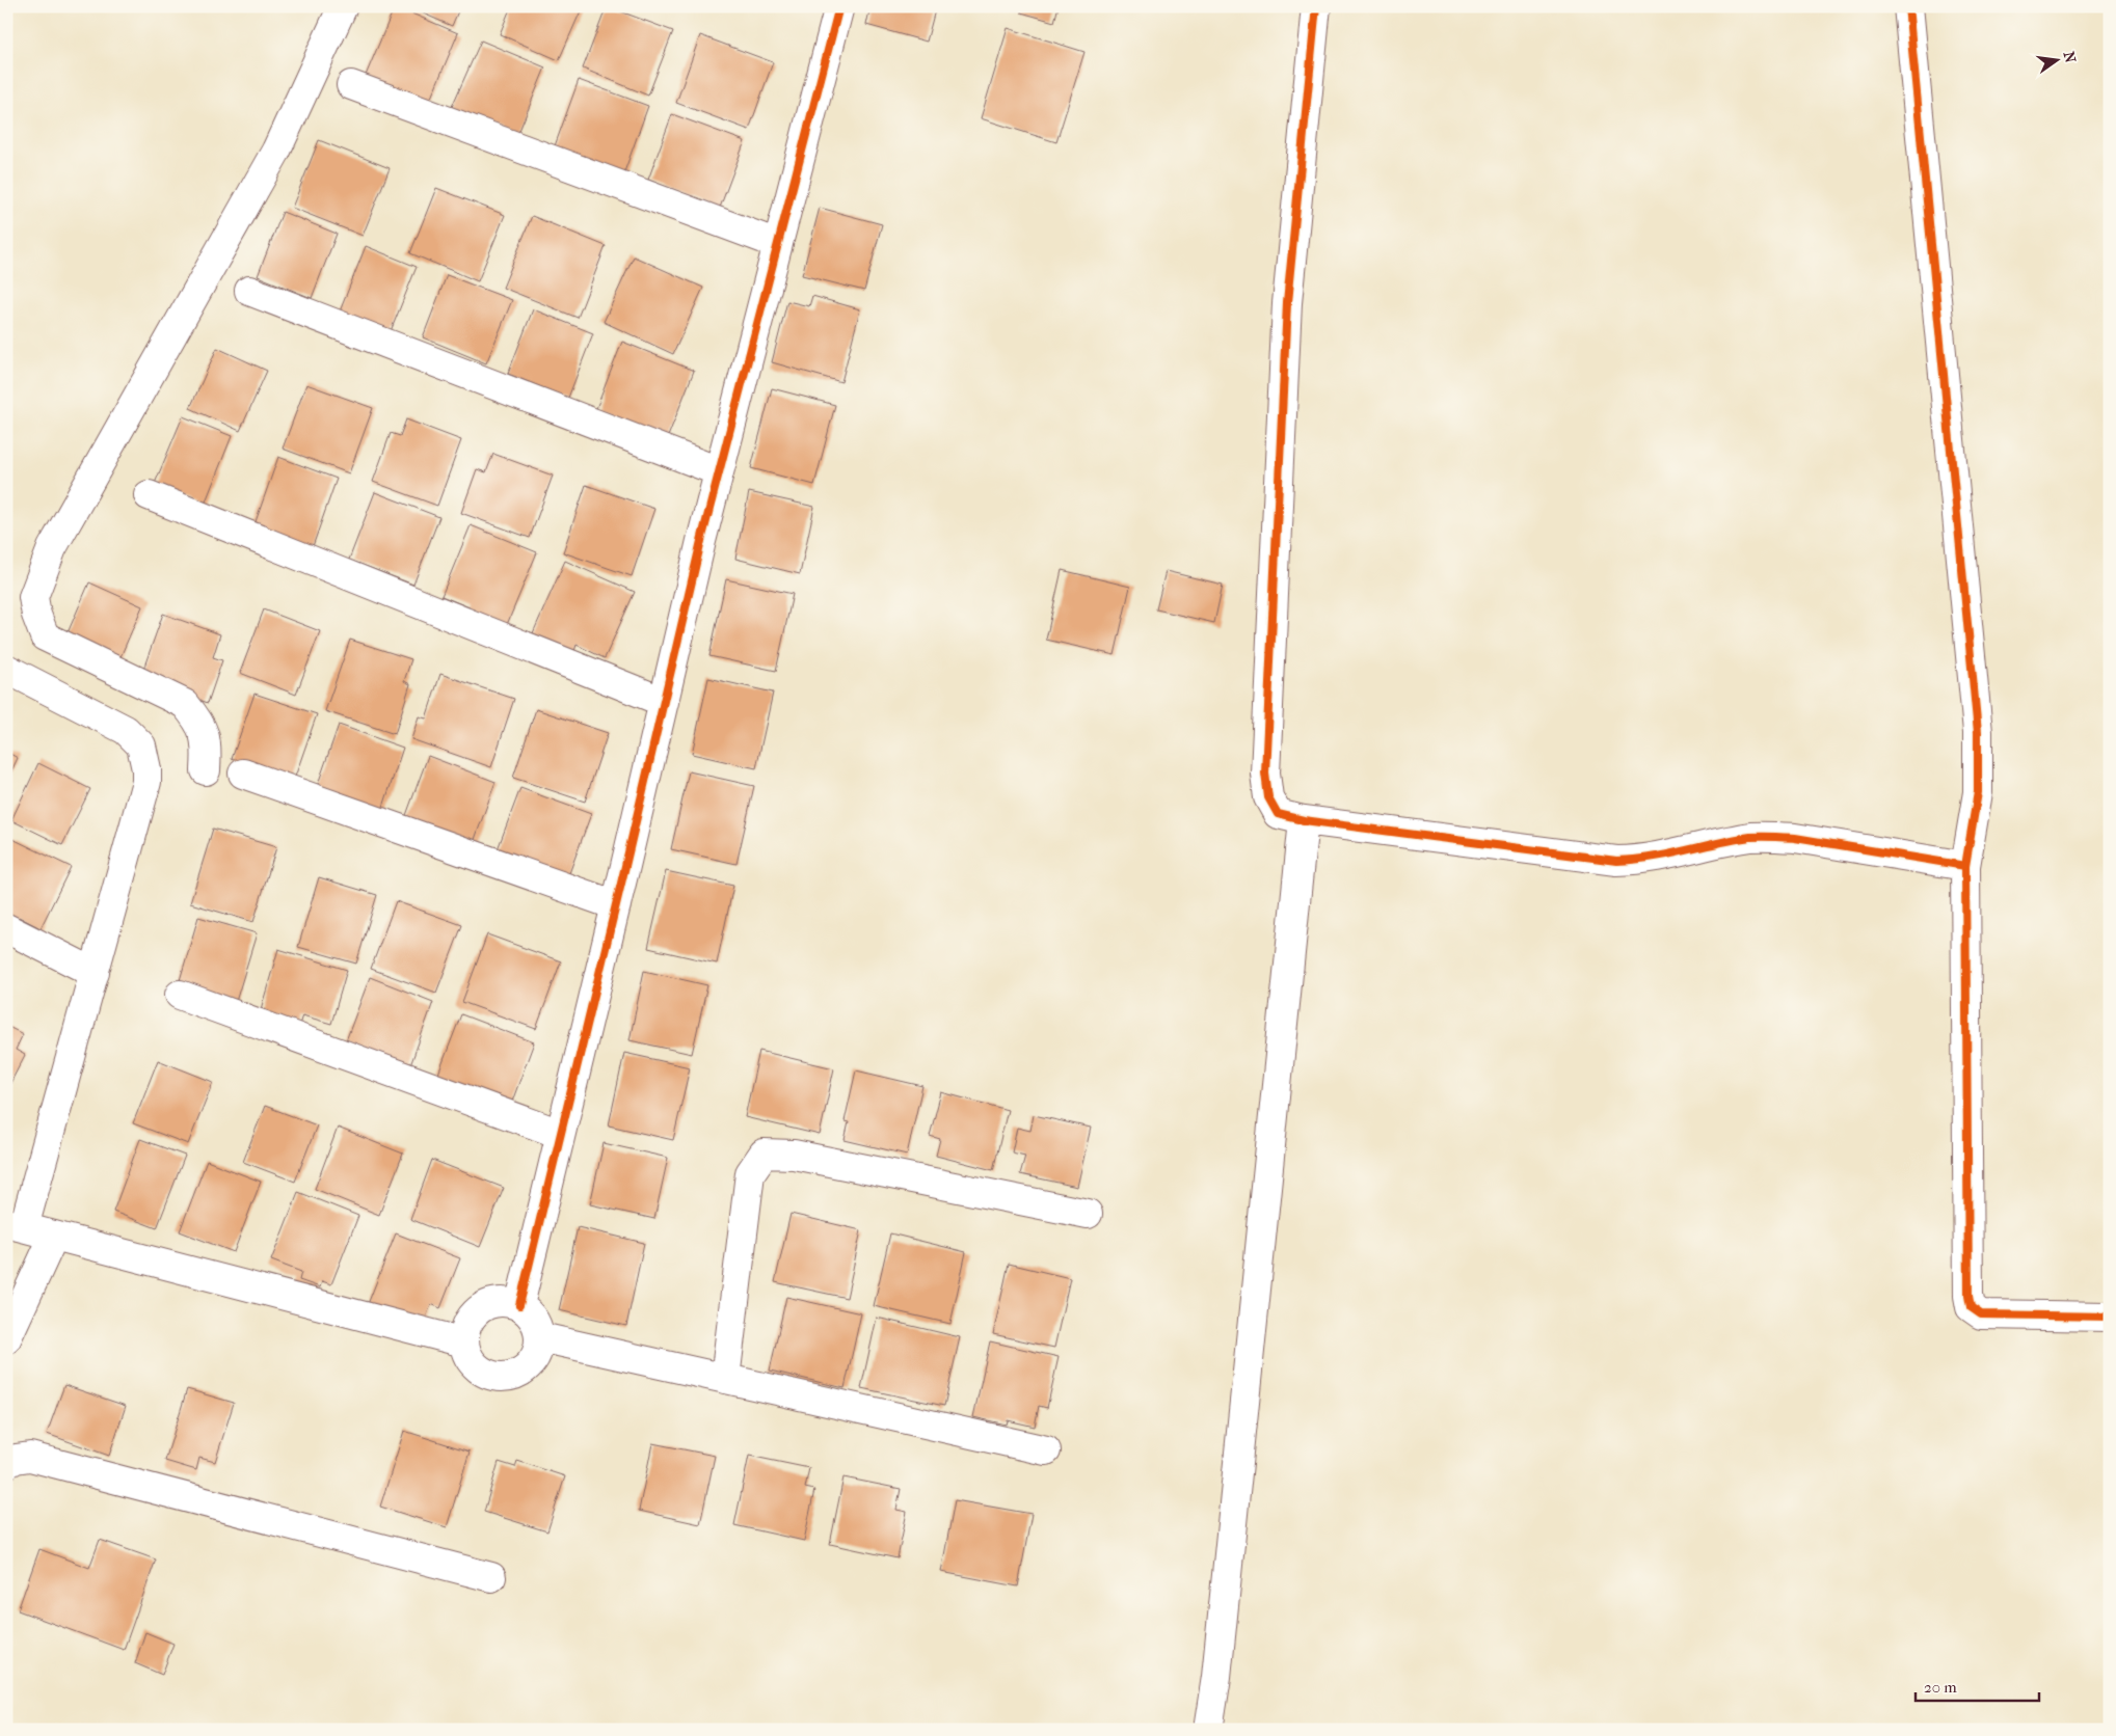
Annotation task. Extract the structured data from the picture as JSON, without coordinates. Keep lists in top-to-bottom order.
{
  "scale_bar": "20 m",
  "north": "right"
}
